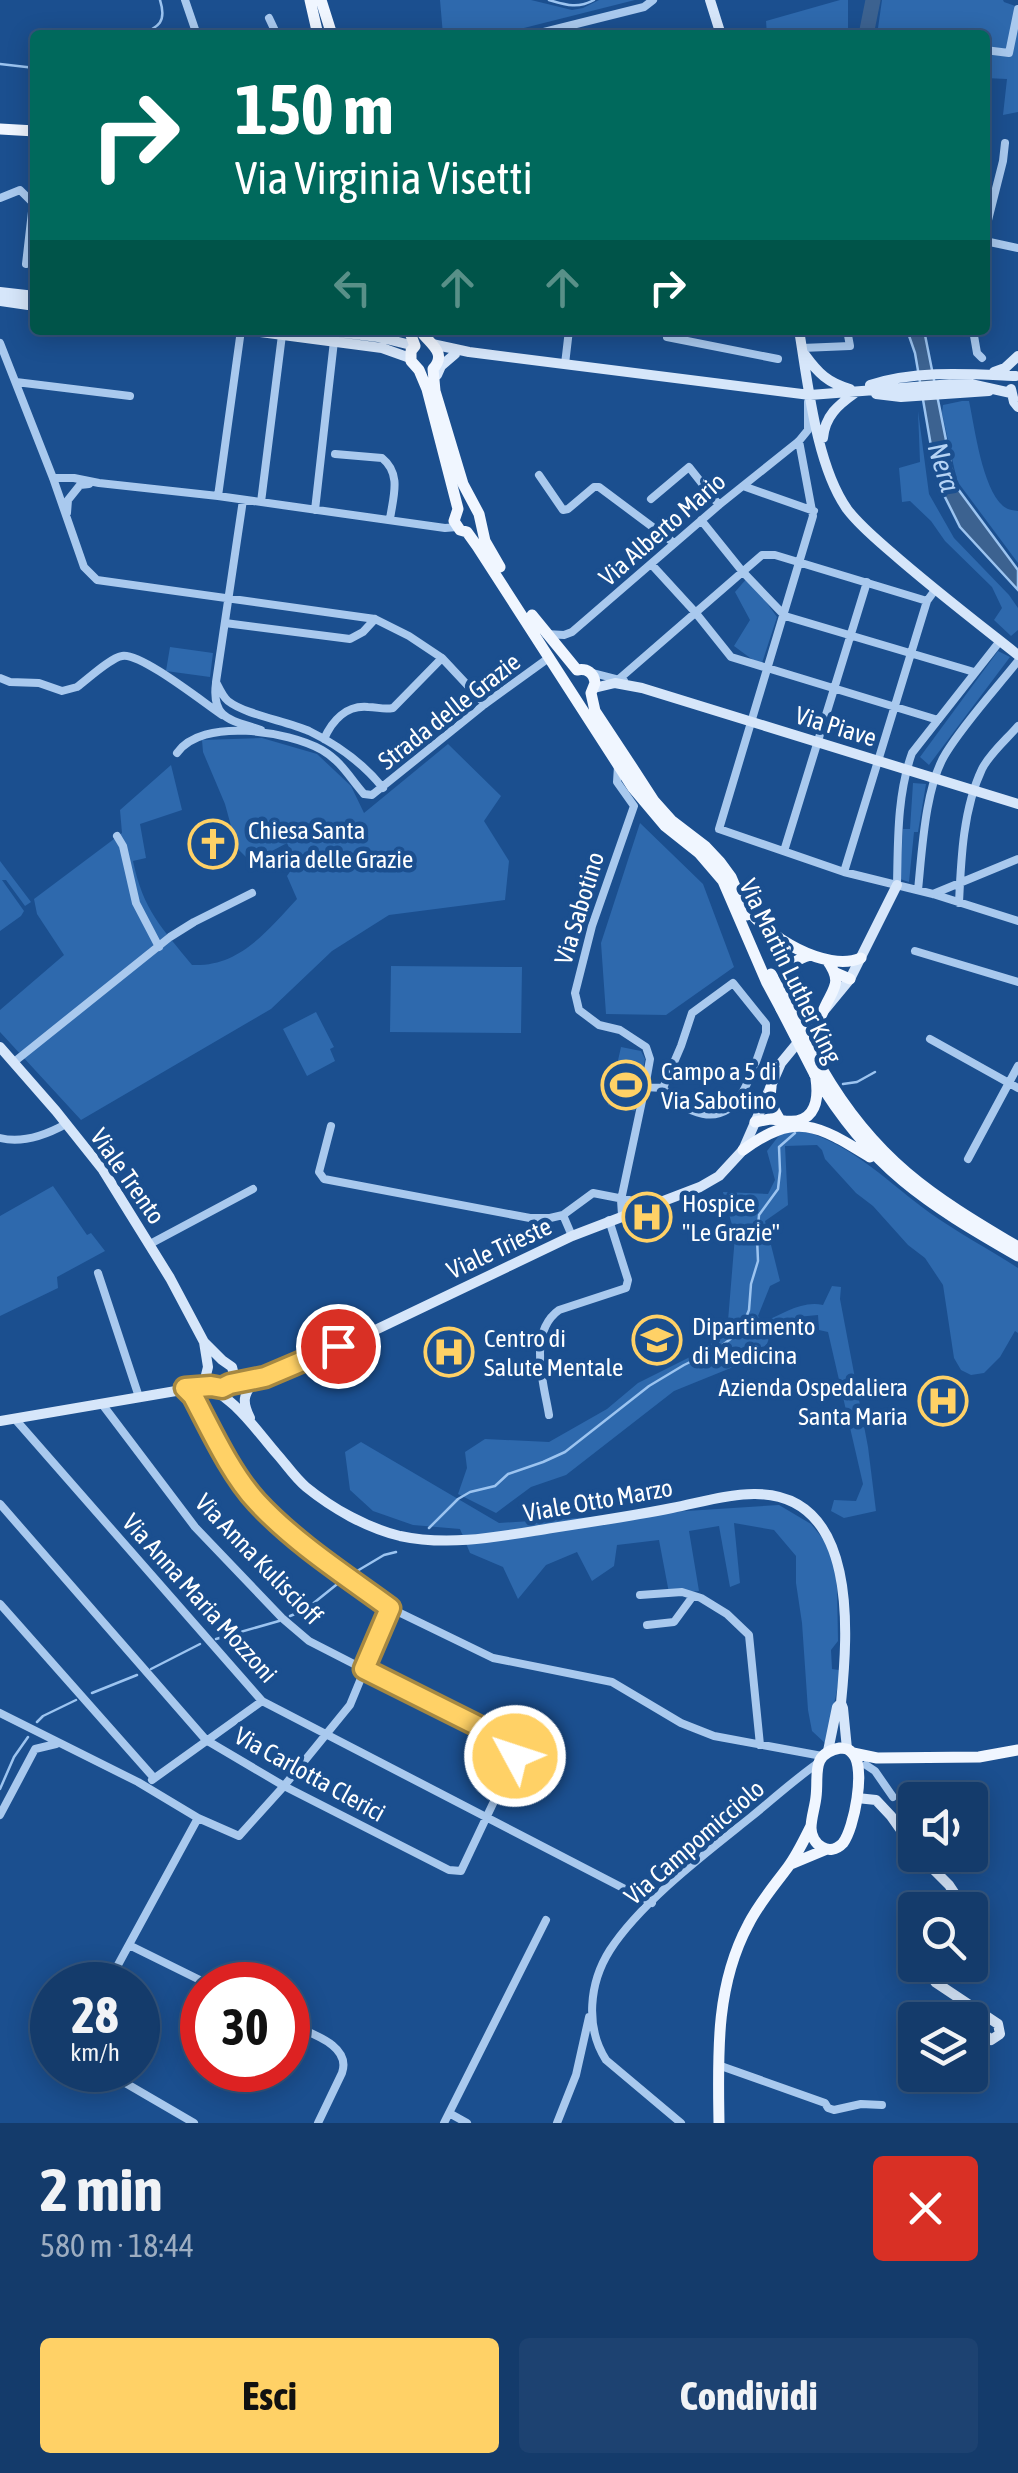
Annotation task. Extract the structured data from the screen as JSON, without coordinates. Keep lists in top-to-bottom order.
{
  "streets": {
    "main road": ["Via Martin Luther King"],
    "street": [
      "Via Alberto Mario",
      "Strada delle Grazie",
      "Via Piave",
      "Via Sabotino",
      "Viale Trento",
      "Viale Trieste",
      "Viale Otto Marzo",
      "Via Anna Kuliscioff",
      "Via Anna Maria Mozzoni",
      "Via Carlotta Clerici",
      "Via Campomicciolo"
    ]
  },
  "crossings": [
    ["Strada delle Grazie", "Via Martin Luther King"],
    ["Via Piave", "Via Martin Luther King"],
    ["Via Sabotino", "Via Martin Luther King"],
    ["Viale Trento", "Viale Trieste"],
    ["Viale Trento", "Viale Otto Marzo"],
    ["Viale Trieste", "Viale Otto Marzo"],
    ["Viale Otto Marzo", "Via Campomicciolo"],
    ["Via Anna Kuliscioff", "Via Anna Maria Mozzoni"],
    ["Via Anna Kuliscioff", "Via Carlotta Clerici"],
    ["Via Anna Maria Mozzoni", "Via Carlotta Clerici"],
    ["Via Anna Maria Mozzoni", "Via Campomicciolo"]
  ],
  "water": ["Nera"],
  "places": {
    "church": ["Chiesa Santa Maria delle Grazie"],
    "sports": ["Campo a 5 di Via Sabotino"],
    "hospital": ["Hospice \"Le Grazie\"", "Centro di Salute Mentale", "Azienda Ospedaliera Santa Maria"],
    "school or university": ["Dipartimento di Medicina"]
  },
  "page": {
    "turn": ["150 m", "Via Virginia Visetti"],
    "speed": "28 km/h",
    "limit": "30",
    "heading": ["2 min", "580 m · 18:44"],
    "buttons": ["Esci", "Condividi"]
  }
}
